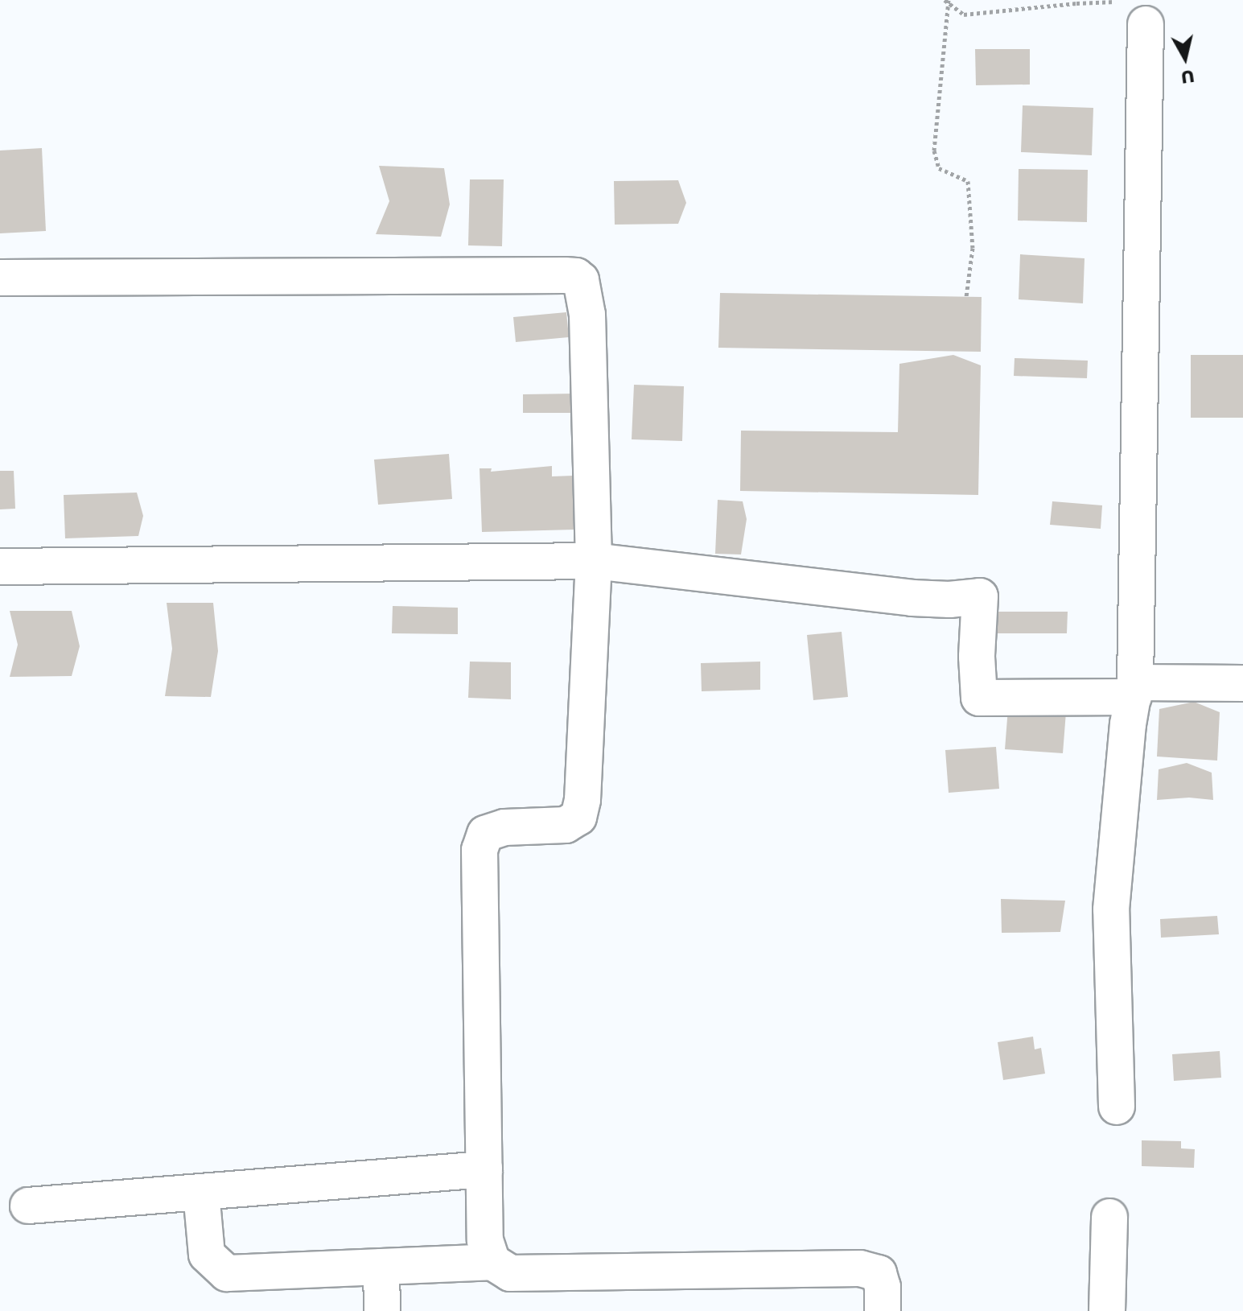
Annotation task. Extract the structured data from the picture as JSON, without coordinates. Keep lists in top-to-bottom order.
{
  "north": "bottom"
}
